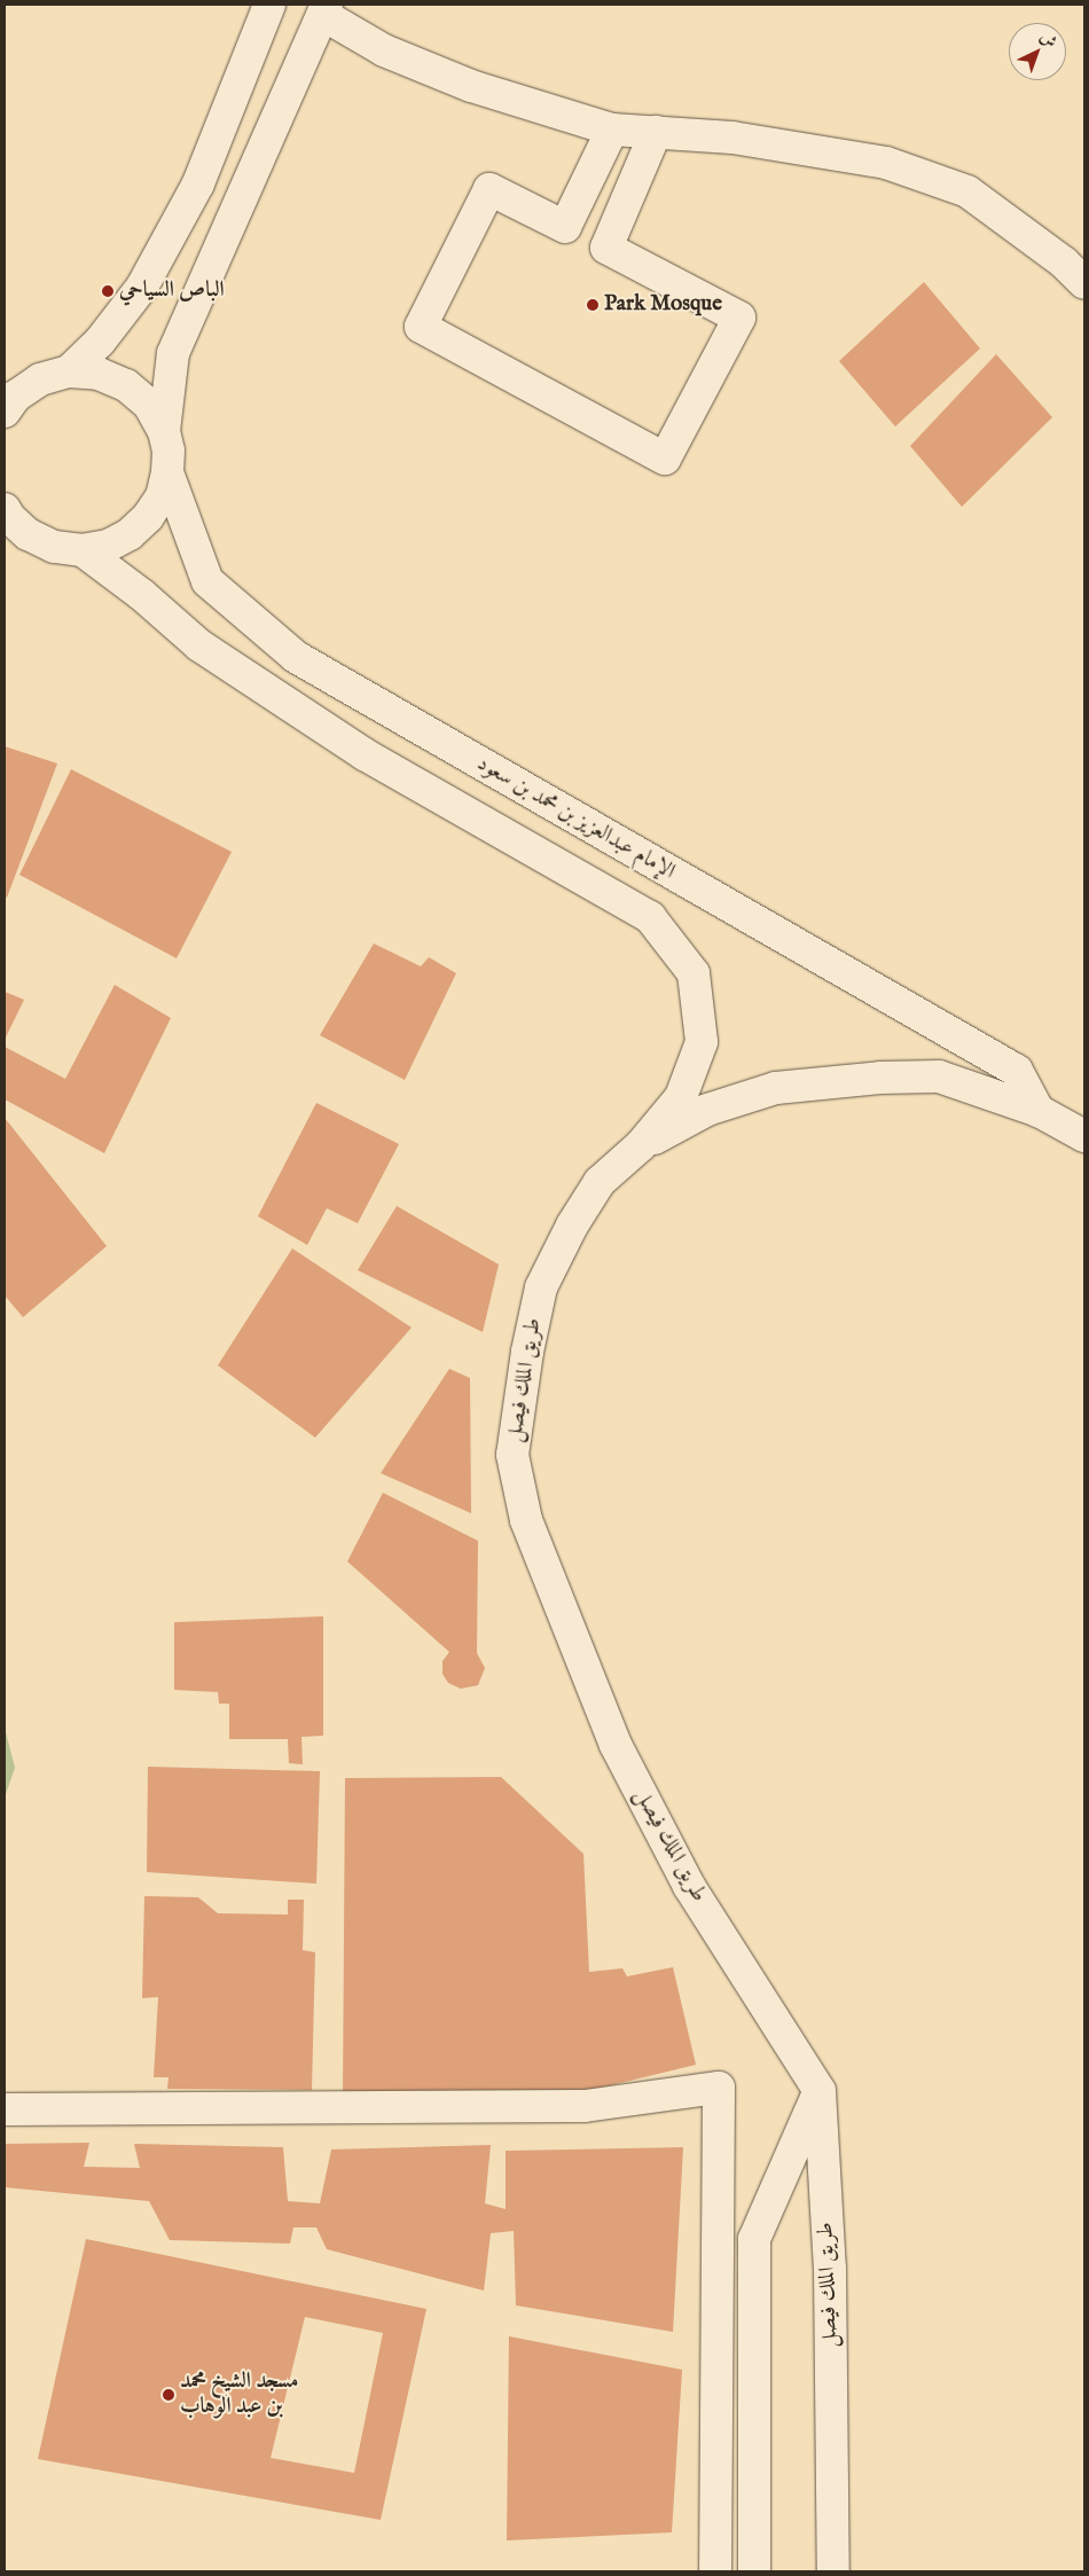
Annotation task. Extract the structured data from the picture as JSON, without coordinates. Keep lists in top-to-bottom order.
{
  "streets": {
    "street": ["الإمام عبدالعزيز بن محمد بن سعود", "طريق الملك فيصل"]
  },
  "places": ["الباص السياحي", "Park Mosque", "مسجد الشيخ محمد بن عبد الوهاب"],
  "north": "top right"
}
